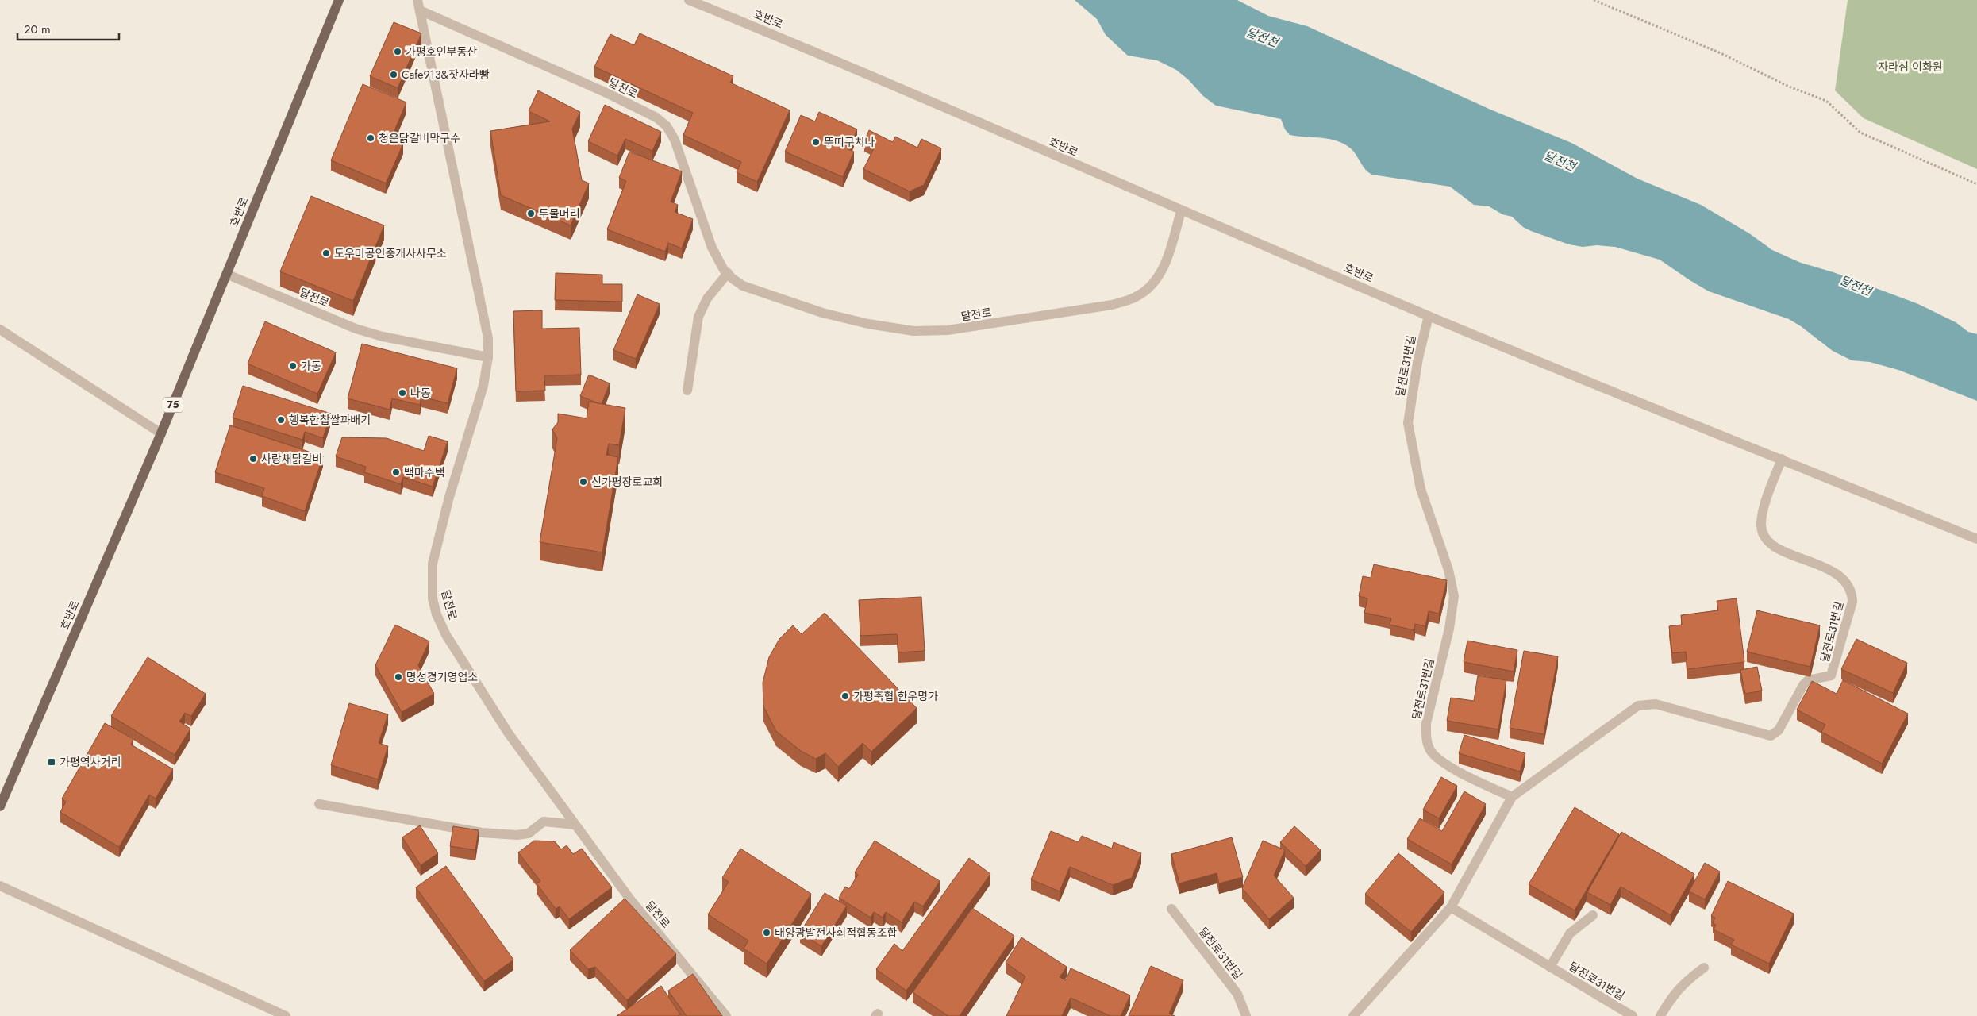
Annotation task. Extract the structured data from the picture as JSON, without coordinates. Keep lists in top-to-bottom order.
{
  "streets": {
    "main road": ["호반로", "75"],
    "street": ["달전로", "달전로31번길"]
  },
  "crossings": [
    ["호반로", "달전로"],
    ["호반로", "달전로31번길"]
  ],
  "water": ["달전천"],
  "parks": ["자라섬 이화원"],
  "places": {
    "other": [
      "가평호인부동산",
      "Cafe913&잣자라빵",
      "청운닭갈비막구수",
      "뚜띠쿠치나",
      "두물머리",
      "도우미공인중개사사무소",
      "가동",
      "나동",
      "행복한찹쌀꽈배기",
      "사랑채닭갈비",
      "백마주택",
      "신가평장로교회",
      "명성경기영업소",
      "가평축협 한우명가",
      "태양광발전사회적협동조합"
    ],
    "transit": ["가평역사거리"]
  },
  "scale_bar": "20 m"
}
